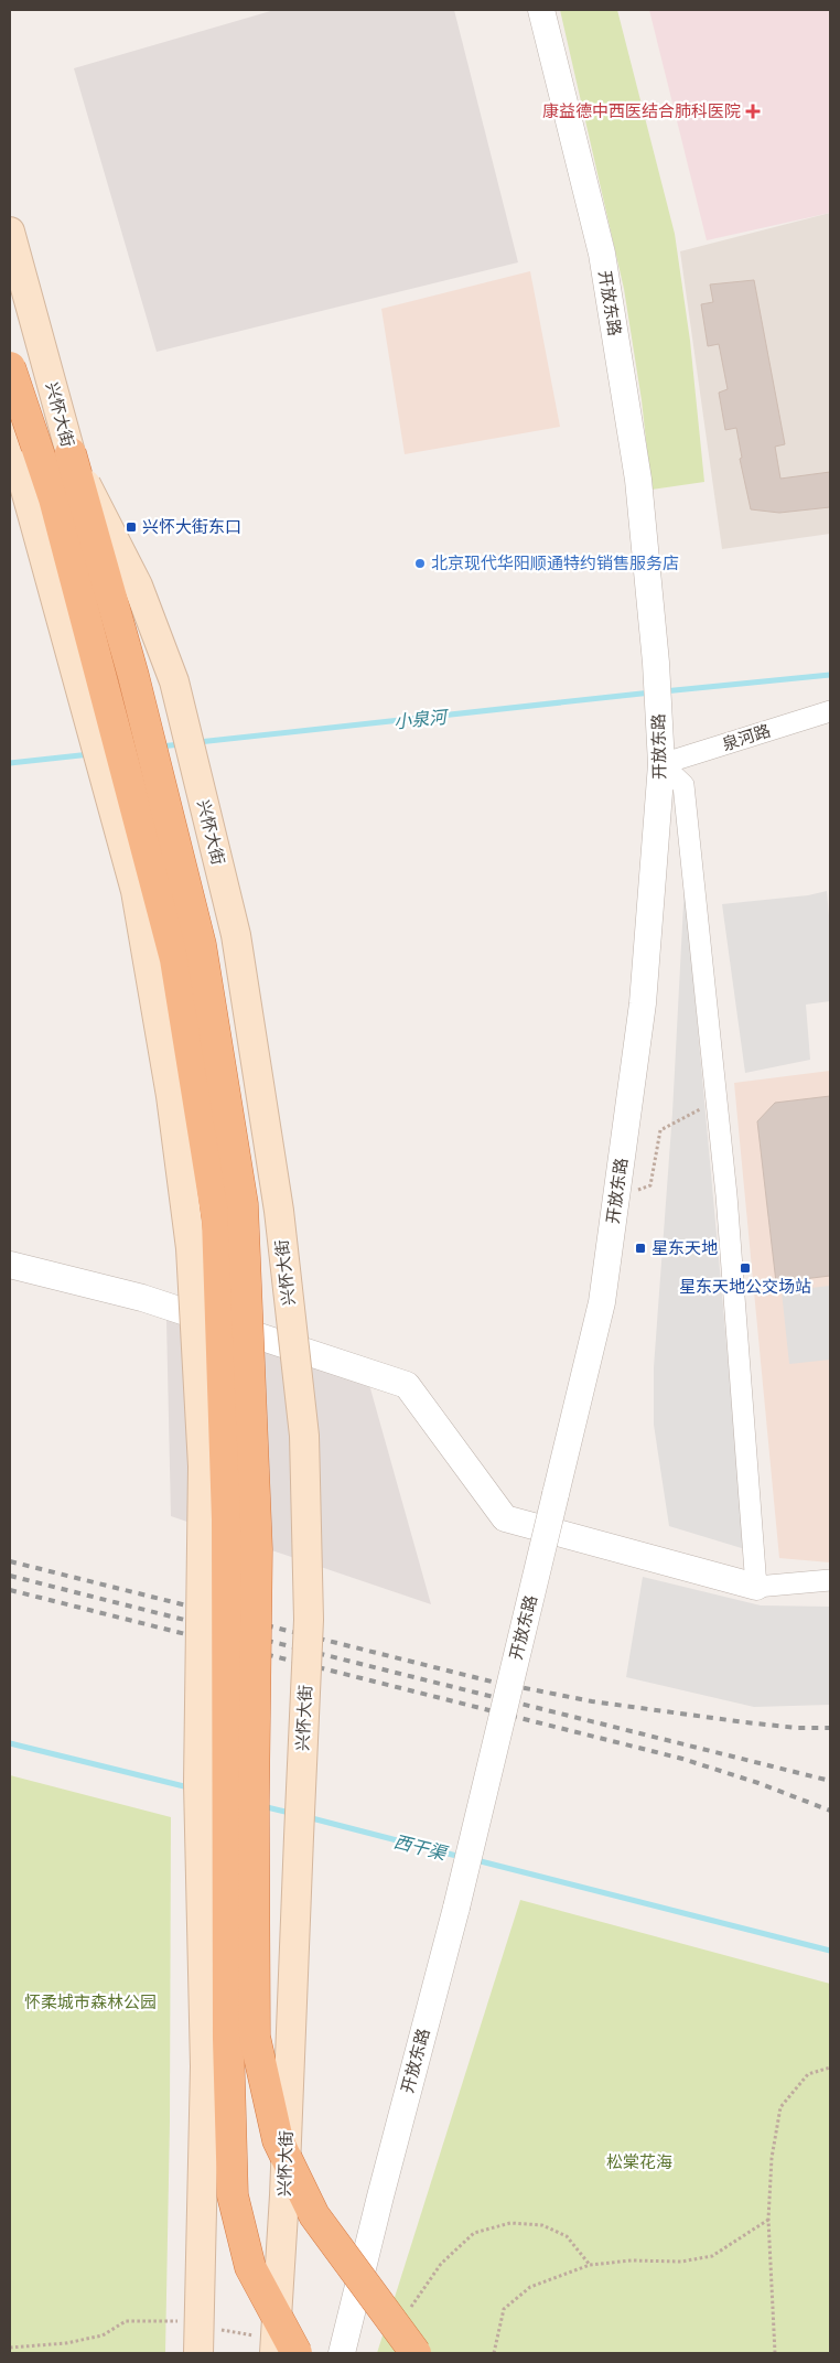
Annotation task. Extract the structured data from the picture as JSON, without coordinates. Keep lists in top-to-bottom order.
{
  "streets": {
    "main road": ["兴怀大街"],
    "street": ["开放东路", "泉河路"]
  },
  "crossings": [
    ["开放东路", "泉河路"]
  ],
  "water": ["小泉河", "西干渠"],
  "parks": ["怀柔城市森林公园", "松棠花海"],
  "places": {
    "health": ["康益德中西医结合肺科医院"],
    "transit": ["兴怀大街东口", "星东天地", "星东天地公交场站"],
    "other": ["北京现代华阳顺通特约销售服务店"]
  }
}
